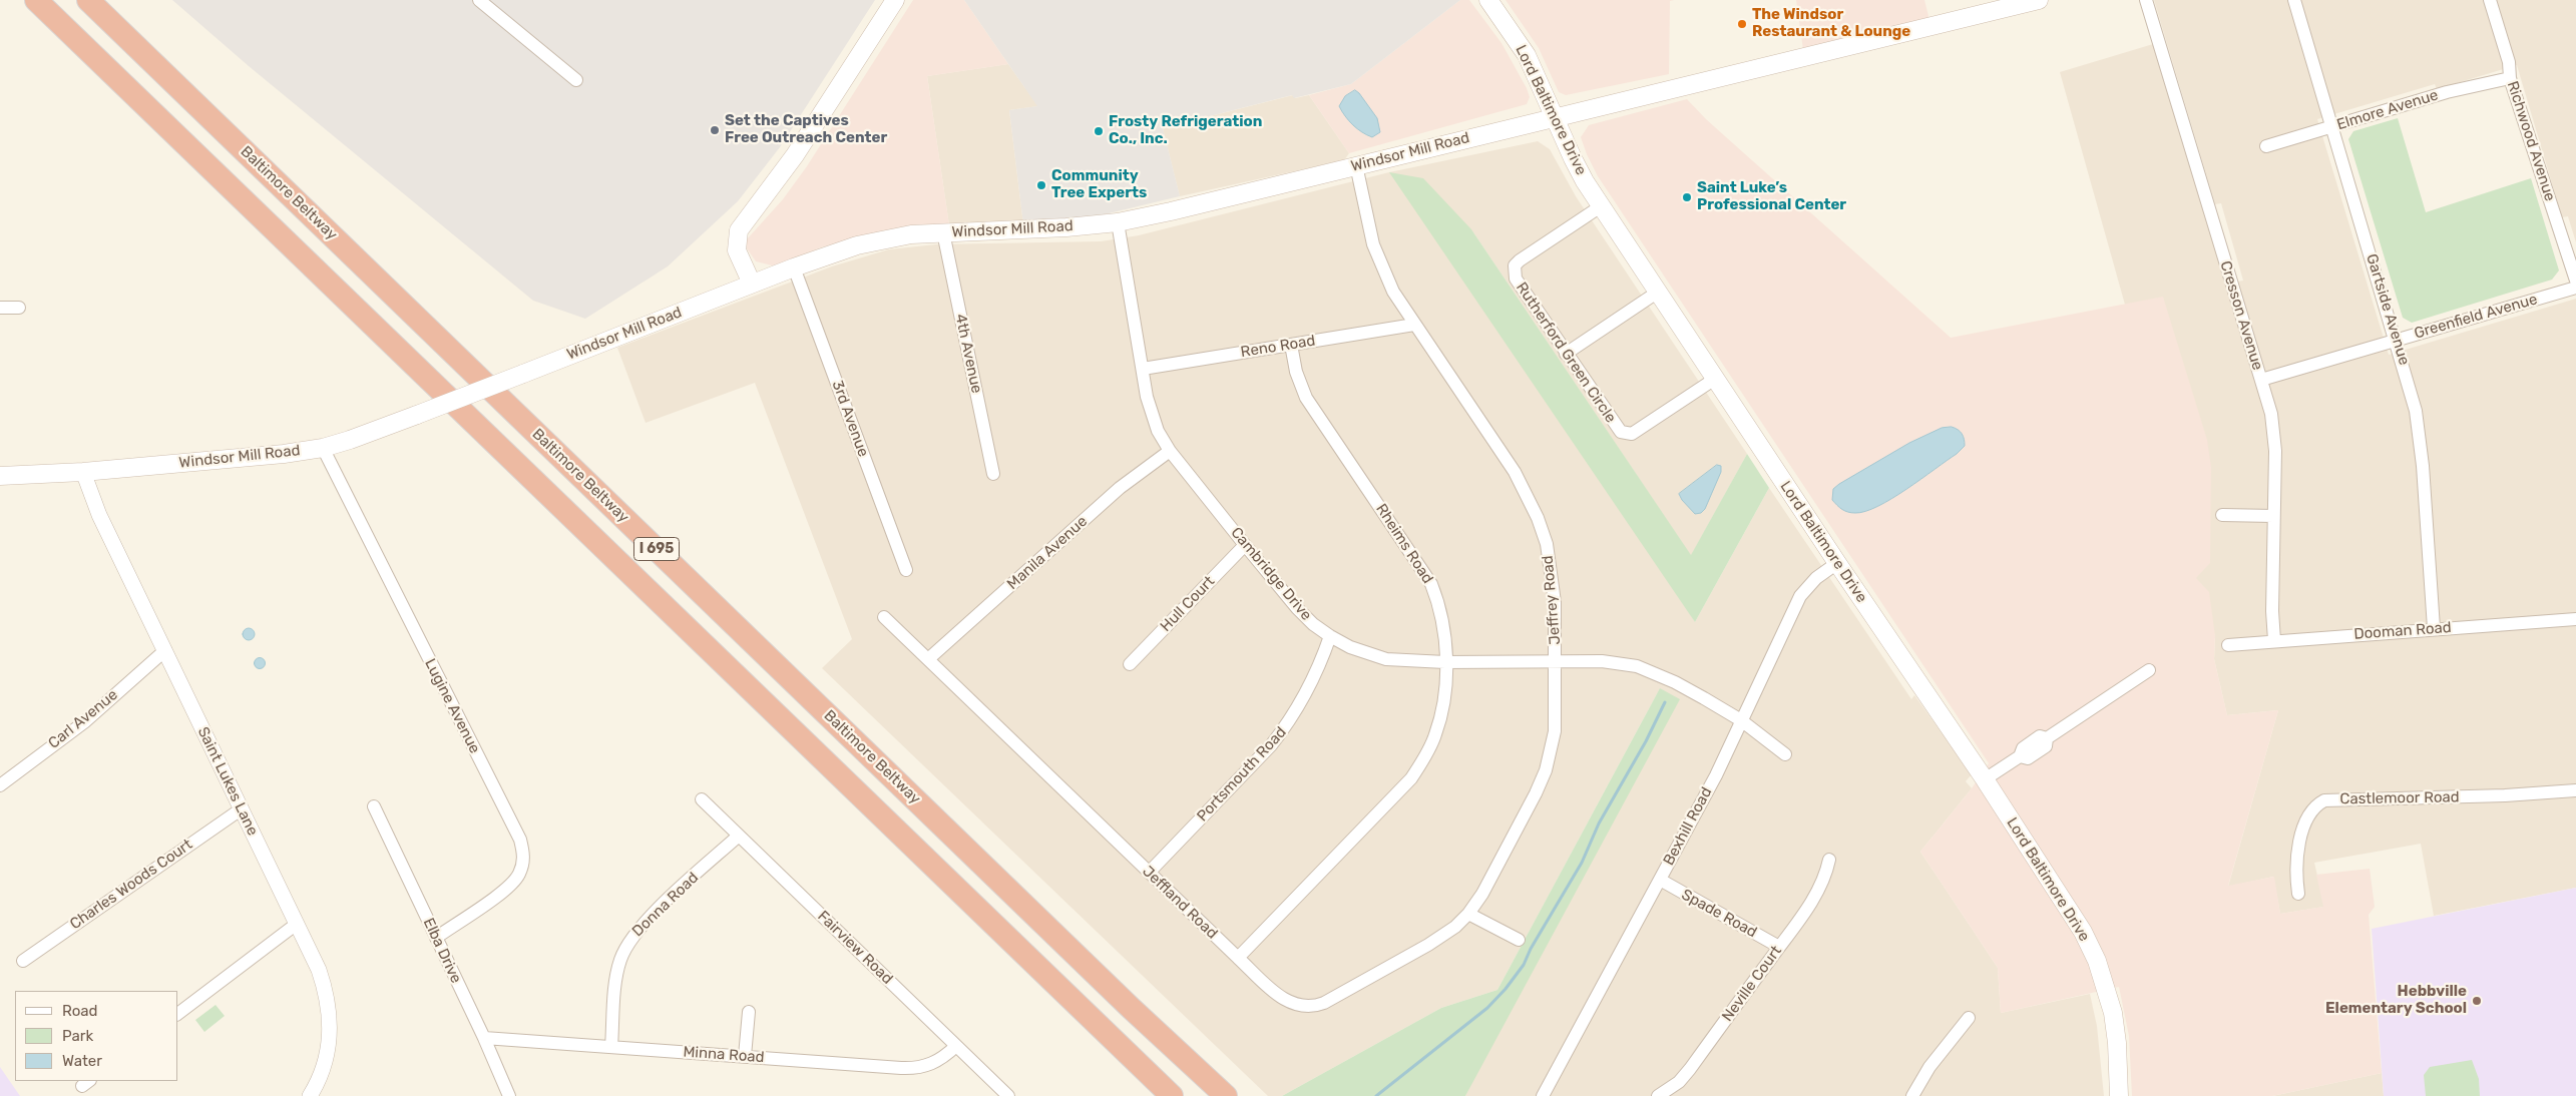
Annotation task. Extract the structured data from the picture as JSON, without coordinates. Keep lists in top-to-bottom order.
{
  "streets": {
    "highway": ["Baltimore Beltway", "I 695"],
    "main road": ["Lord Baltimore Drive", "Windsor Mill Road"],
    "street": [
      "Elmore Avenue",
      "Richwood Avenue",
      "Gartside Avenue",
      "Cresson Avenue",
      "Greenfield Avenue",
      "Reno Road",
      "Rutherford Green Circle",
      "4th Avenue",
      "3rd Avenue",
      "Rheims Road",
      "Manila Avenue",
      "Cambridge Drive",
      "Jeffrey Road",
      "Hull Court",
      "Dooman Road",
      "Lugine Avenue",
      "Carl Avenue",
      "Portsmouth Road",
      "Saint Lukes Lane",
      "Castlemoor Road",
      "Bexhill Road",
      "Charles Woods Court",
      "Jeffland Road",
      "Donna Road",
      "Spade Road",
      "Fairview Road",
      "Elba Drive",
      "Neville Court",
      "Minna Road"
    ]
  },
  "crossings": [
    ["Lord Baltimore Drive", "Windsor Mill Road"],
    ["Lord Baltimore Drive", "Rutherford Green Circle"],
    ["Lord Baltimore Drive", "Bexhill Road"],
    ["Elmore Avenue", "Richwood Avenue"],
    ["Elmore Avenue", "Gartside Avenue"],
    ["Windsor Mill Road", "4th Avenue"],
    ["Windsor Mill Road", "3rd Avenue"],
    ["Windsor Mill Road", "Cambridge Drive"],
    ["Windsor Mill Road", "Jeffrey Road"],
    ["Windsor Mill Road", "Lugine Avenue"],
    ["Windsor Mill Road", "Saint Lukes Lane"],
    ["Gartside Avenue", "Greenfield Avenue"],
    ["Gartside Avenue", "Dooman Road"],
    ["Cresson Avenue", "Greenfield Avenue"],
    ["Cresson Avenue", "Dooman Road"],
    ["Reno Road", "Rheims Road"],
    ["Reno Road", "Cambridge Drive"],
    ["Reno Road", "Jeffrey Road"],
    ["Rheims Road", "Cambridge Drive"],
    ["Rheims Road", "Jeffland Road"],
    ["Manila Avenue", "Cambridge Drive"],
    ["Manila Avenue", "Jeffland Road"],
    ["Cambridge Drive", "Jeffrey Road"],
    ["Cambridge Drive", "Hull Court"],
    ["Cambridge Drive", "Portsmouth Road"],
    ["Cambridge Drive", "Bexhill Road"],
    ["Jeffrey Road", "Jeffland Road"],
    ["Lugine Avenue", "Elba Drive"],
    ["Carl Avenue", "Saint Lukes Lane"],
    ["Portsmouth Road", "Jeffland Road"],
    ["Saint Lukes Lane", "Charles Woods Court"],
    ["Bexhill Road", "Spade Road"],
    ["Donna Road", "Fairview Road"],
    ["Donna Road", "Minna Road"],
    ["Spade Road", "Neville Court"],
    ["Fairview Road", "Minna Road"],
    ["Elba Drive", "Minna Road"]
  ],
  "places": [
    "The Windsor Restaurant & Lounge",
    "Set the Captives Free Outreach Center",
    "Frosty Refrigeration Co., Inc.",
    "Community Tree Experts",
    "Saint Luke’s Professional Center",
    "Hebbville Elementary School"
  ],
  "legend": ["Road", "Park", "Water"]
}
